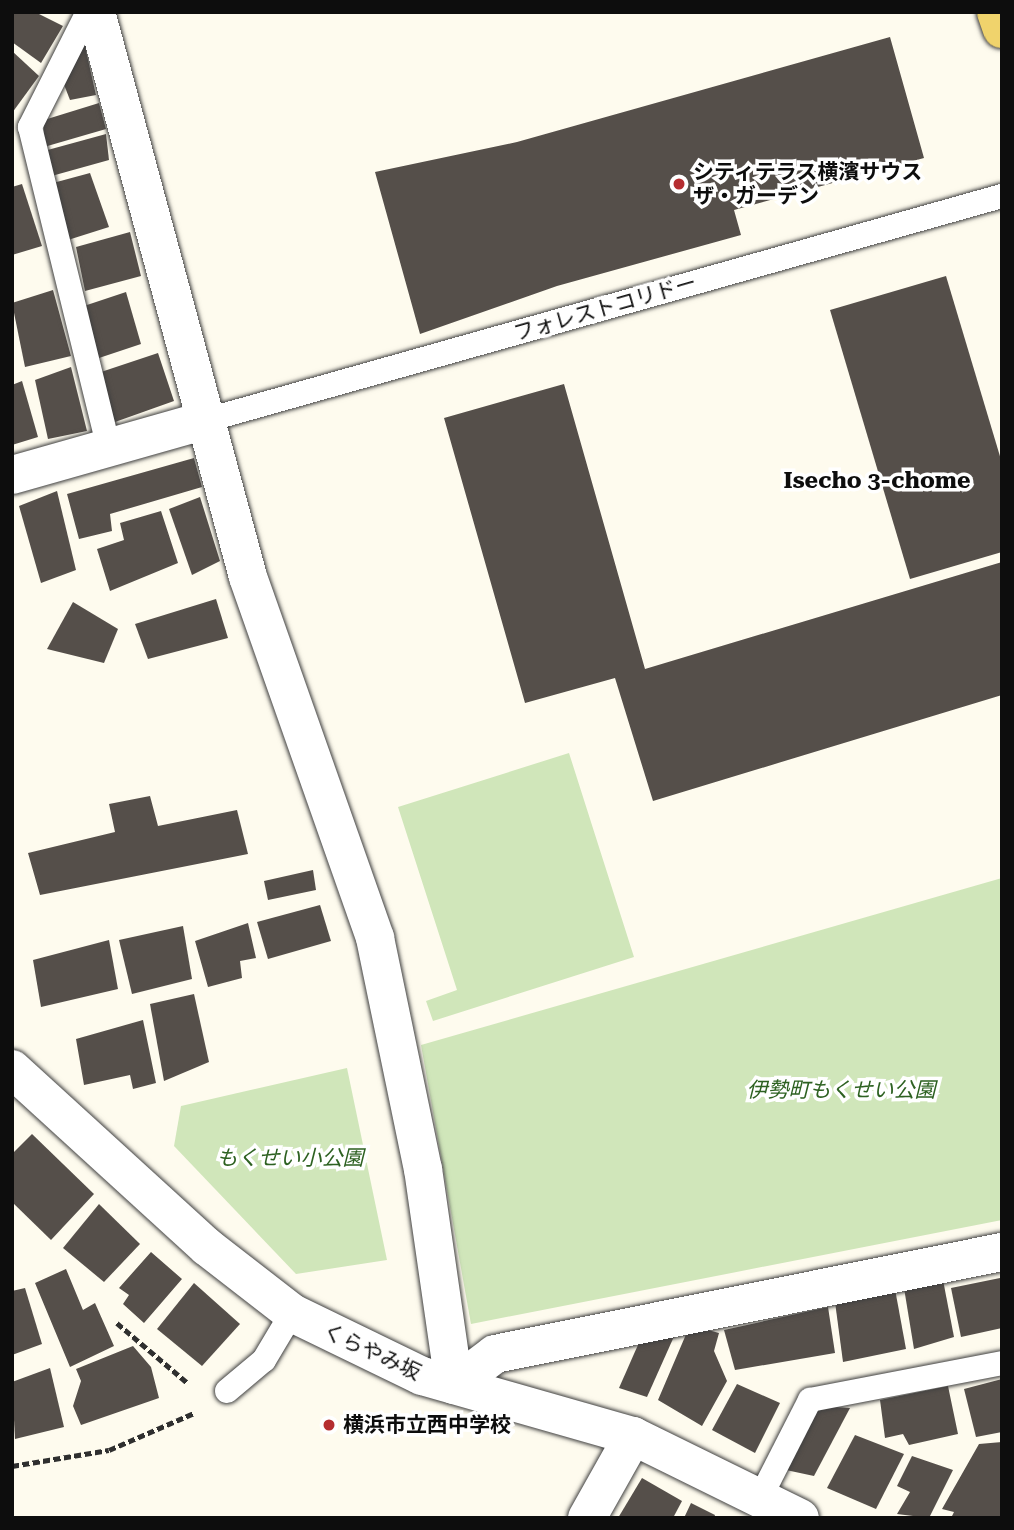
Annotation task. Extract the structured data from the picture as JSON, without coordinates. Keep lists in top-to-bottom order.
{
  "streets": {
    "street": ["くらやみ坂"],
    "lane": ["フォレストコリドー"]
  },
  "districts": ["Isecho 3-chome"],
  "parks": ["伊勢町もくせい公園", "もくせい小公園"],
  "places": ["シティテラス横濱サウス ザ・ガーデン", "横浜市立西中学校"]
}
